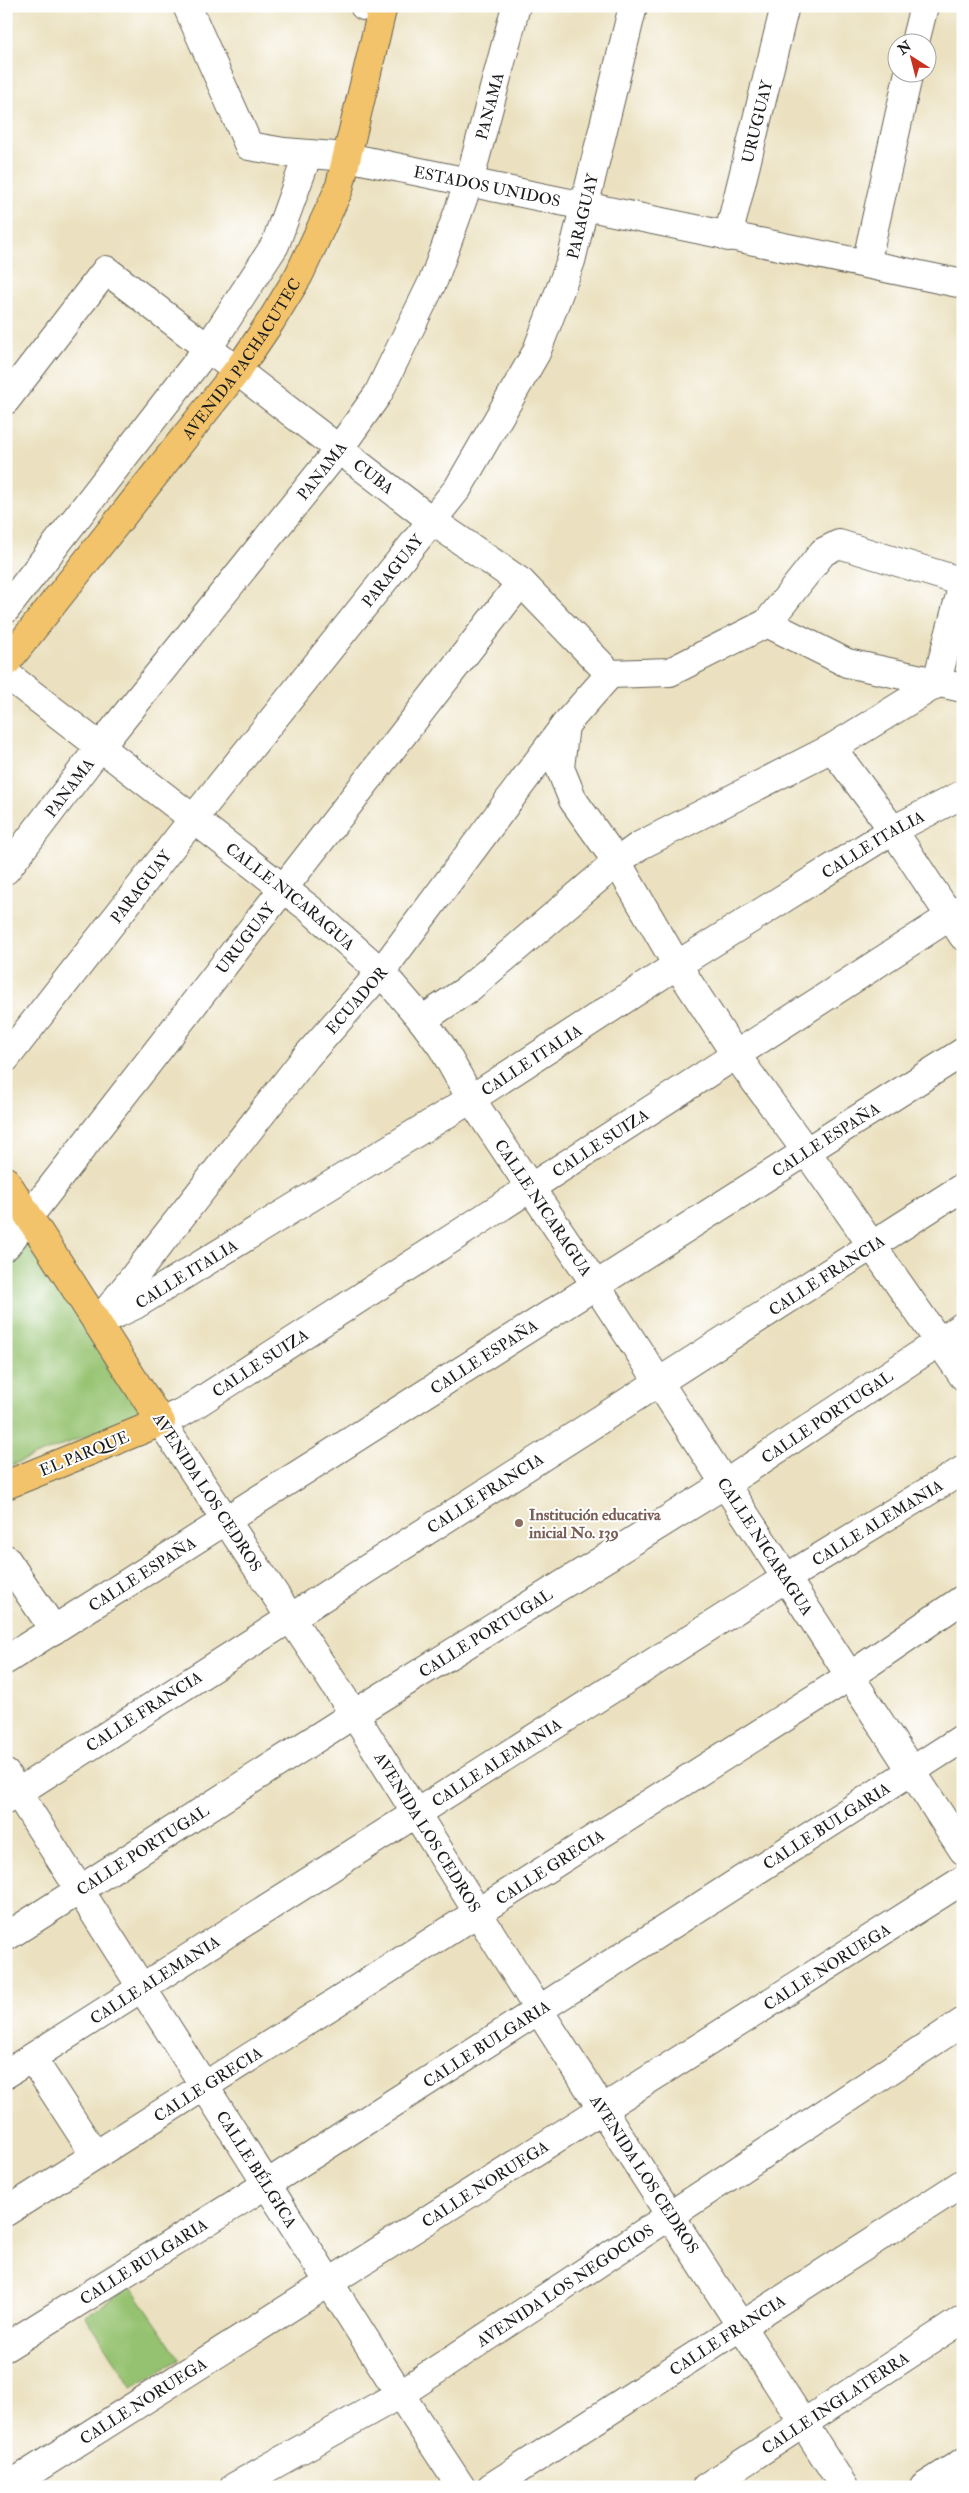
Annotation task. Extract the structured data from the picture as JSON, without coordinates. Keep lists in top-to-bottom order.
{
  "streets": {
    "main road": ["AVENIDA PACHACUTEC", "EL PARQUE", "AVENIDA LOS CEDROS"],
    "street": [
      "PANAMA",
      "URUGUAY",
      "ESTADOS UNIDOS",
      "PARAGUAY",
      "CUBA",
      "CALLE ITALIA",
      "CALLE NICARAGUA",
      "ECUADOR",
      "CALLE ESPAÑA",
      "CALLE SUIZA",
      "CALLE FRANCIA",
      "CALLE PORTUGAL",
      "CALLE ALEMANIA",
      "CALLE BULGARIA",
      "CALLE GRECIA",
      "CALLE NORUEGA",
      "CALLE BÉLGICA",
      "AVENIDA LOS NEGOCIOS",
      "CALLE INGLATERRA"
    ]
  },
  "crossings": [
    ["PANAMA", "ESTADOS UNIDOS"],
    ["PANAMA", "CUBA"],
    ["PANAMA", "CALLE NICARAGUA"],
    ["URUGUAY", "ESTADOS UNIDOS"],
    ["URUGUAY", "CUBA"],
    ["URUGUAY", "CALLE NICARAGUA"],
    ["URUGUAY", "AVENIDA LOS CEDROS"],
    ["ESTADOS UNIDOS", "PARAGUAY"],
    ["ESTADOS UNIDOS", "AVENIDA PACHACUTEC"],
    ["PARAGUAY", "CUBA"],
    ["PARAGUAY", "CALLE NICARAGUA"],
    ["AVENIDA PACHACUTEC", "CUBA"],
    ["CUBA", "ECUADOR"],
    ["CALLE ITALIA", "CALLE NICARAGUA"],
    ["CALLE ITALIA", "ECUADOR"],
    ["CALLE ITALIA", "AVENIDA LOS CEDROS"],
    ["CALLE NICARAGUA", "ECUADOR"],
    ["CALLE NICARAGUA", "CALLE ESPAÑA"],
    ["CALLE NICARAGUA", "CALLE SUIZA"],
    ["CALLE NICARAGUA", "CALLE FRANCIA"],
    ["CALLE NICARAGUA", "CALLE PORTUGAL"],
    ["CALLE NICARAGUA", "CALLE ALEMANIA"],
    ["CALLE NICARAGUA", "CALLE BULGARIA"],
    ["CALLE NICARAGUA", "CALLE GRECIA"],
    ["ECUADOR", "AVENIDA LOS CEDROS"],
    ["CALLE ESPAÑA", "AVENIDA LOS CEDROS"],
    ["CALLE SUIZA", "EL PARQUE"],
    ["CALLE SUIZA", "AVENIDA LOS CEDROS"],
    ["CALLE FRANCIA", "AVENIDA LOS CEDROS"],
    ["CALLE FRANCIA", "CALLE BÉLGICA"],
    ["CALLE PORTUGAL", "AVENIDA LOS CEDROS"],
    ["CALLE PORTUGAL", "CALLE BÉLGICA"],
    ["EL PARQUE", "AVENIDA LOS CEDROS"],
    ["AVENIDA LOS CEDROS", "CALLE ALEMANIA"],
    ["AVENIDA LOS CEDROS", "CALLE BULGARIA"],
    ["AVENIDA LOS CEDROS", "CALLE GRECIA"],
    ["AVENIDA LOS CEDROS", "CALLE NORUEGA"],
    ["AVENIDA LOS CEDROS", "AVENIDA LOS NEGOCIOS"],
    ["AVENIDA LOS CEDROS", "CALLE INGLATERRA"],
    ["CALLE ALEMANIA", "CALLE BÉLGICA"],
    ["CALLE BULGARIA", "CALLE BÉLGICA"],
    ["CALLE GRECIA", "CALLE BÉLGICA"],
    ["CALLE NORUEGA", "CALLE BÉLGICA"],
    ["CALLE BÉLGICA", "AVENIDA LOS NEGOCIOS"]
  ],
  "places": ["Institución educativa inicial No. 139"],
  "north": "top left"
}
